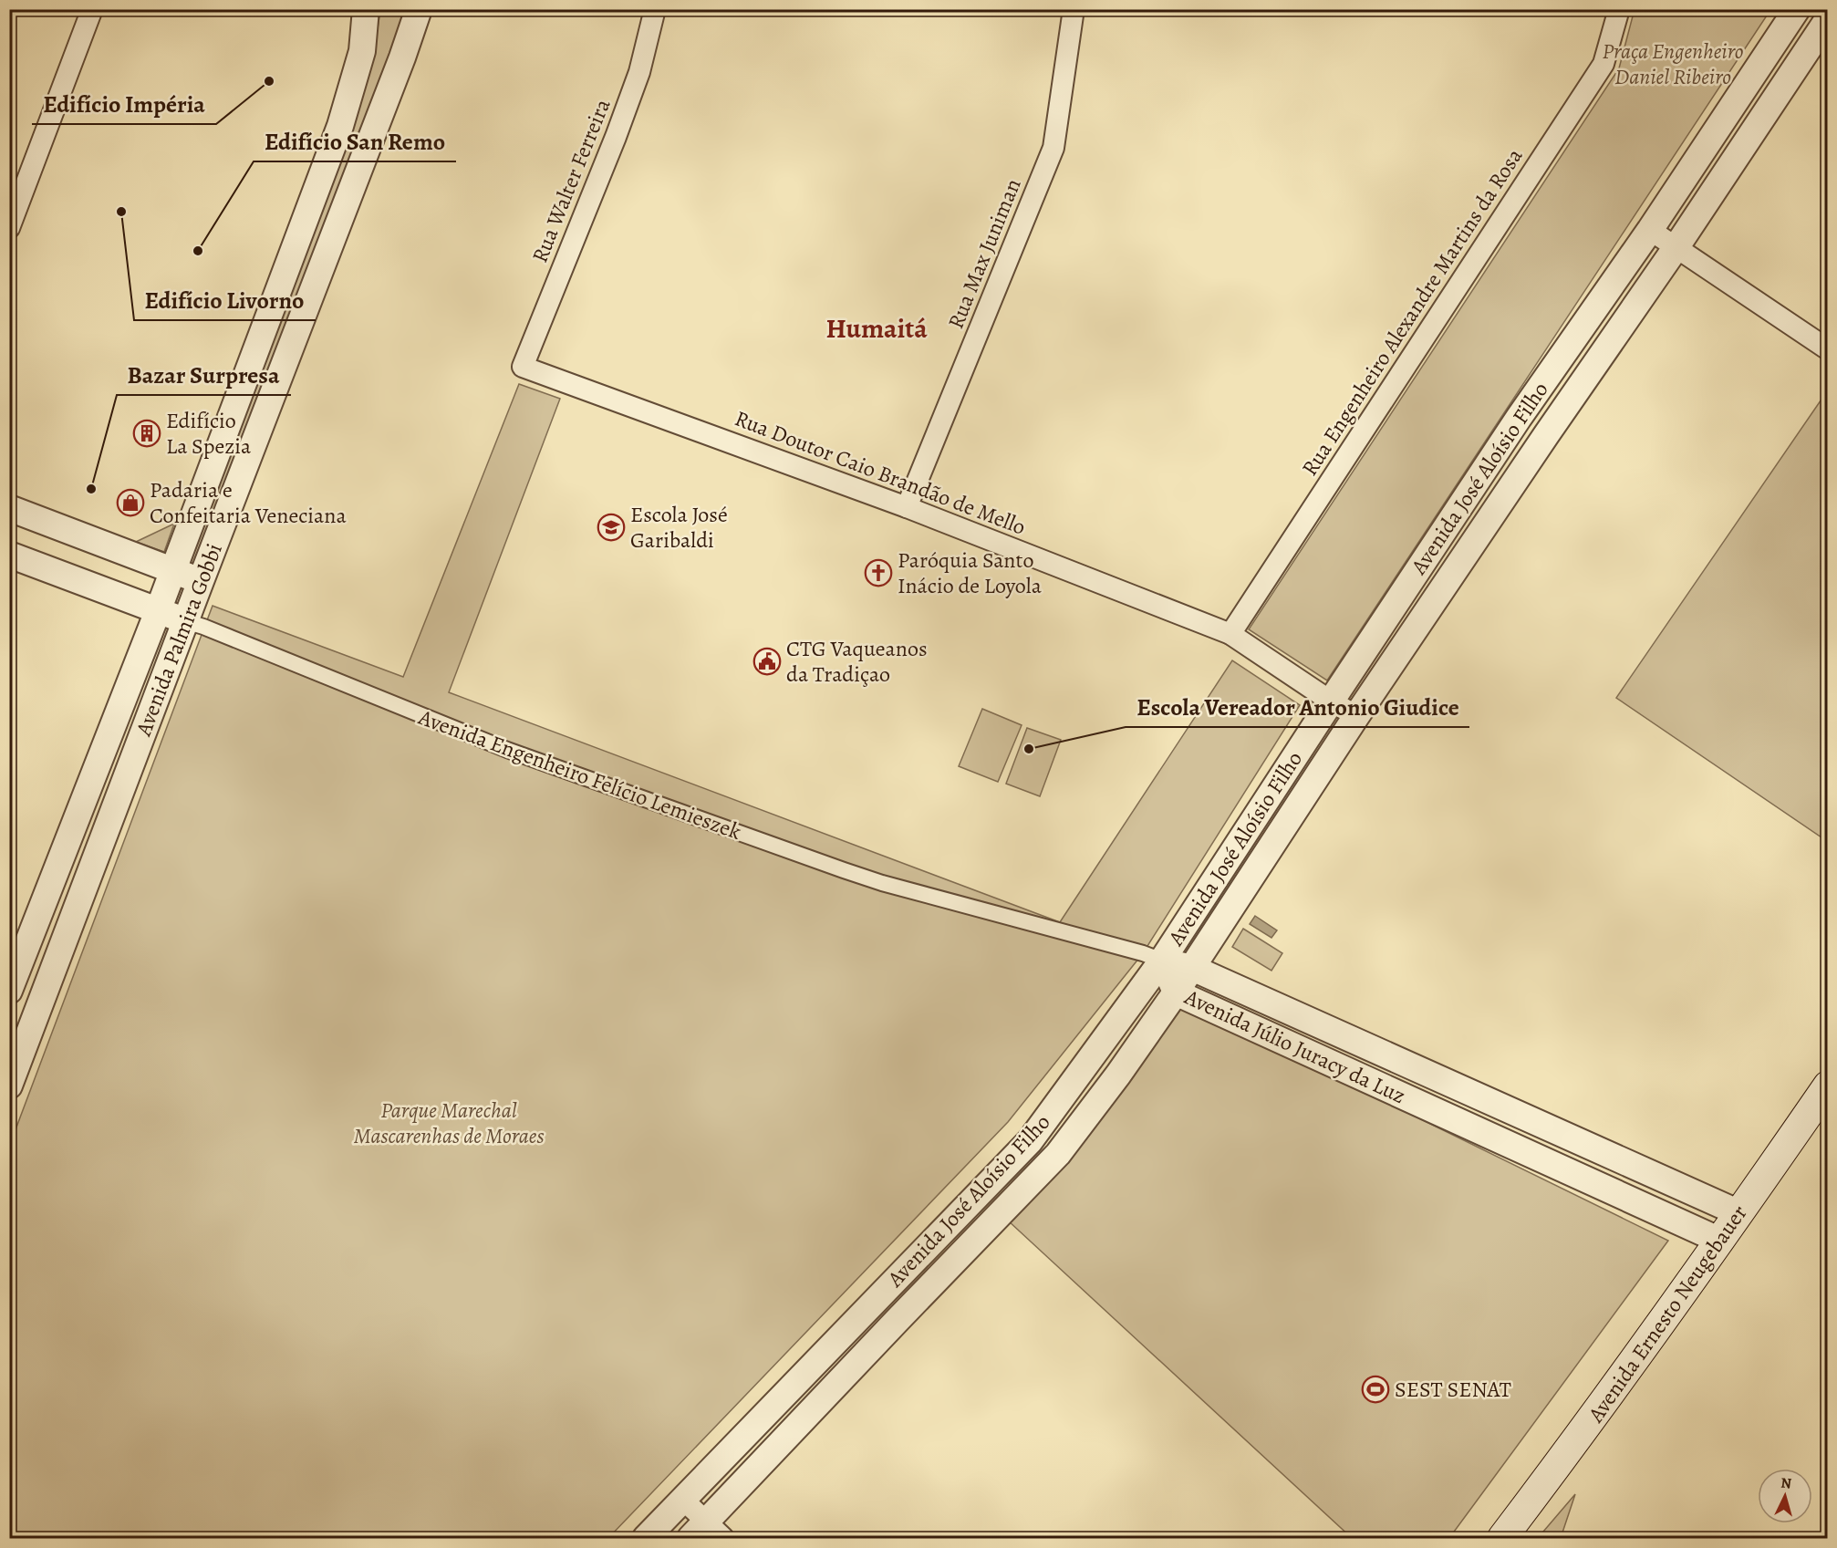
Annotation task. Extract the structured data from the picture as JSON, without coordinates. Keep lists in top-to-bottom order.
{
  "streets": {
    "main road": ["Avenida Ernesto Neugebauer"],
    "street": [
      "Rua Walter Ferreira",
      "Rua Max Juniman",
      "Rua Engenheiro Alexandre Martins da Rosa",
      "Rua Doutor Caio Brandão de Mello",
      "Avenida José Aloísio Filho",
      "Avenida Palmira Gobbi",
      "Avenida Engenheiro Felício Lemieszek",
      "Avenida Júlio Juracy da Luz"
    ]
  },
  "crossings": [
    ["Rua Walter Ferreira", "Rua Doutor Caio Brandão de Mello"],
    ["Rua Max Juniman", "Rua Doutor Caio Brandão de Mello"],
    ["Rua Engenheiro Alexandre Martins da Rosa", "Rua Doutor Caio Brandão de Mello"],
    ["Rua Doutor Caio Brandão de Mello", "Avenida José Aloísio Filho"],
    ["Avenida José Aloísio Filho", "Avenida Engenheiro Felício Lemieszek"],
    ["Avenida José Aloísio Filho", "Avenida Júlio Juracy da Luz"],
    ["Avenida Palmira Gobbi", "Avenida Engenheiro Felício Lemieszek"],
    ["Avenida Engenheiro Felício Lemieszek", "Avenida Júlio Juracy da Luz"],
    ["Avenida Júlio Juracy da Luz", "Avenida Ernesto Neugebauer"]
  ],
  "districts": ["Humaitá"],
  "parks": ["Praça Engenheiro Daniel Ribeiro", "Parque Marechal Mascarenhas de Moraes"],
  "places": {
    "other": [
      "Edifício Impéria",
      "Edifício Livorno",
      "Edifício San Remo",
      "Bazar Surpresa",
      "Escola Vereador Antonio Giudice"
    ],
    "building": ["Edifício La Spezia"],
    "shop": ["Padaria e Confeitaria Veneciana"],
    "school or university": ["Escola José Garibaldi"],
    "church": ["Paróquia Santo Inácio de Loyola"],
    "public building": ["CTG Vaqueanos da Tradiçao"],
    "sports": ["SEST SENAT"]
  },
  "north": "top"
}
